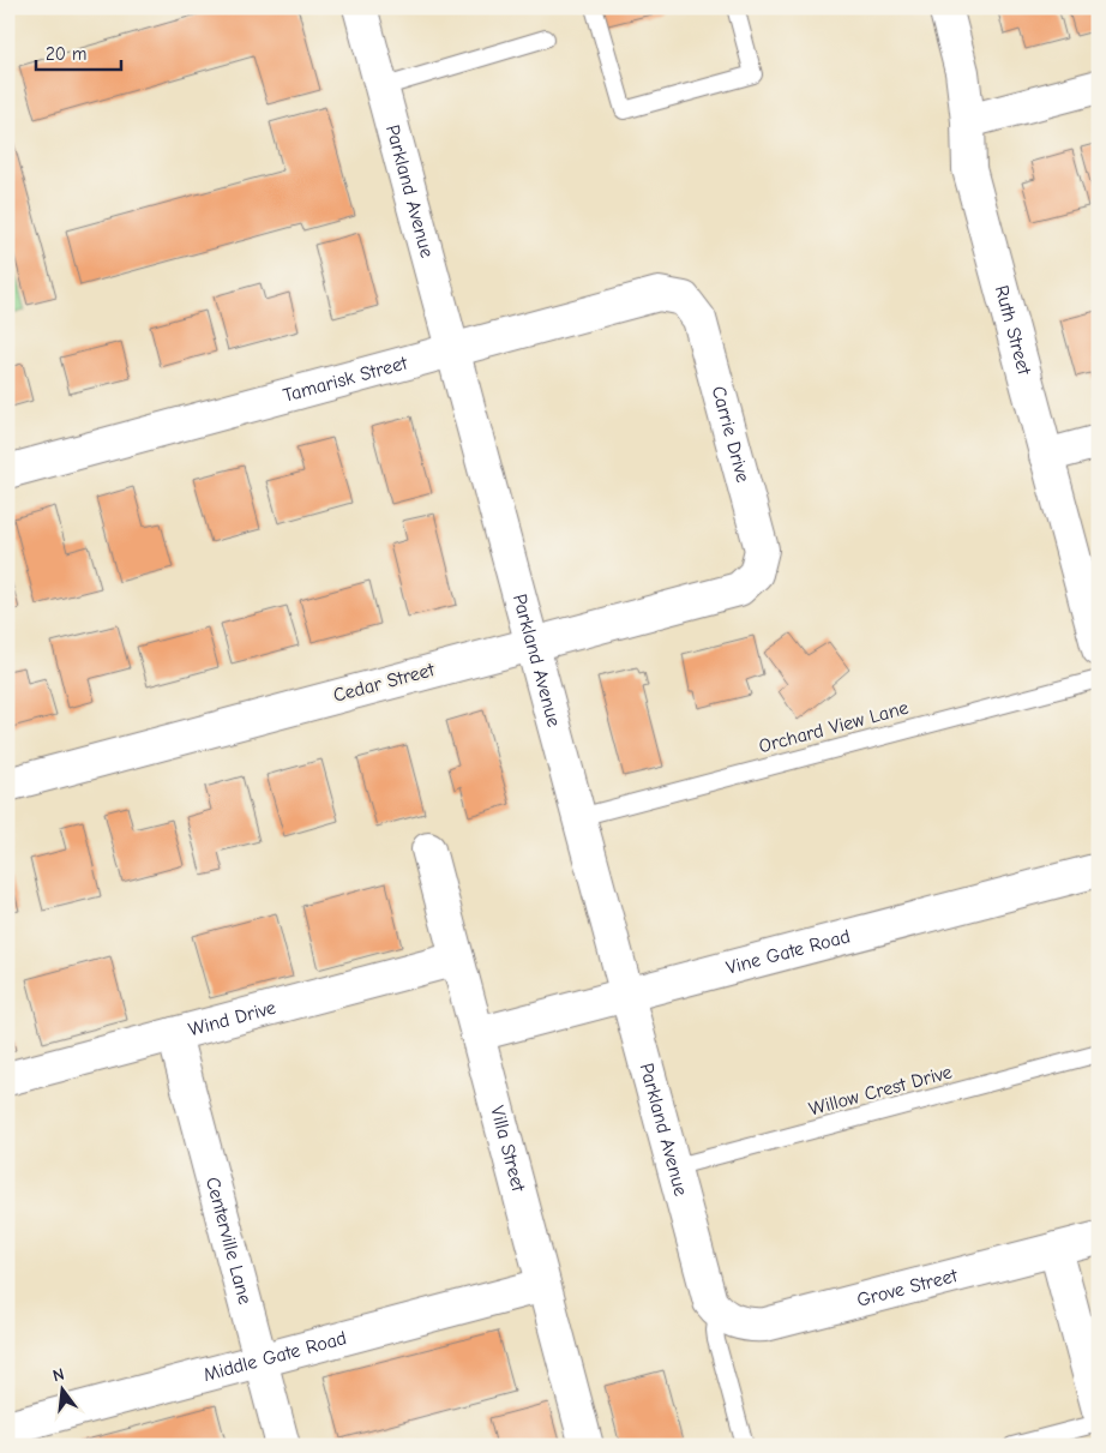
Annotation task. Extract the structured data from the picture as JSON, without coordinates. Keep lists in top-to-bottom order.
{
  "streets": {
    "street": [
      "Parkland Avenue",
      "Ruth Street",
      "Tamarisk Street",
      "Carrie Drive",
      "Cedar Street",
      "Vine Gate Road",
      "Wind Drive",
      "Villa Street",
      "Centerville Lane",
      "Grove Street",
      "Middle Gate Road"
    ],
    "lane": ["Orchard View Lane", "Willow Crest Drive"]
  },
  "crossings": [
    ["Parkland Avenue", "Tamarisk Street"],
    ["Parkland Avenue", "Cedar Street"],
    ["Parkland Avenue", "Orchard View Lane"],
    ["Parkland Avenue", "Vine Gate Road"],
    ["Parkland Avenue", "Willow Crest Drive"],
    ["Parkland Avenue", "Grove Street"],
    ["Tamarisk Street", "Carrie Drive"],
    ["Carrie Drive", "Cedar Street"],
    ["Vine Gate Road", "Villa Street"],
    ["Wind Drive", "Villa Street"],
    ["Wind Drive", "Centerville Lane"],
    ["Villa Street", "Middle Gate Road"],
    ["Centerville Lane", "Middle Gate Road"]
  ],
  "scale_bar": "20 m",
  "north": "top"
}
